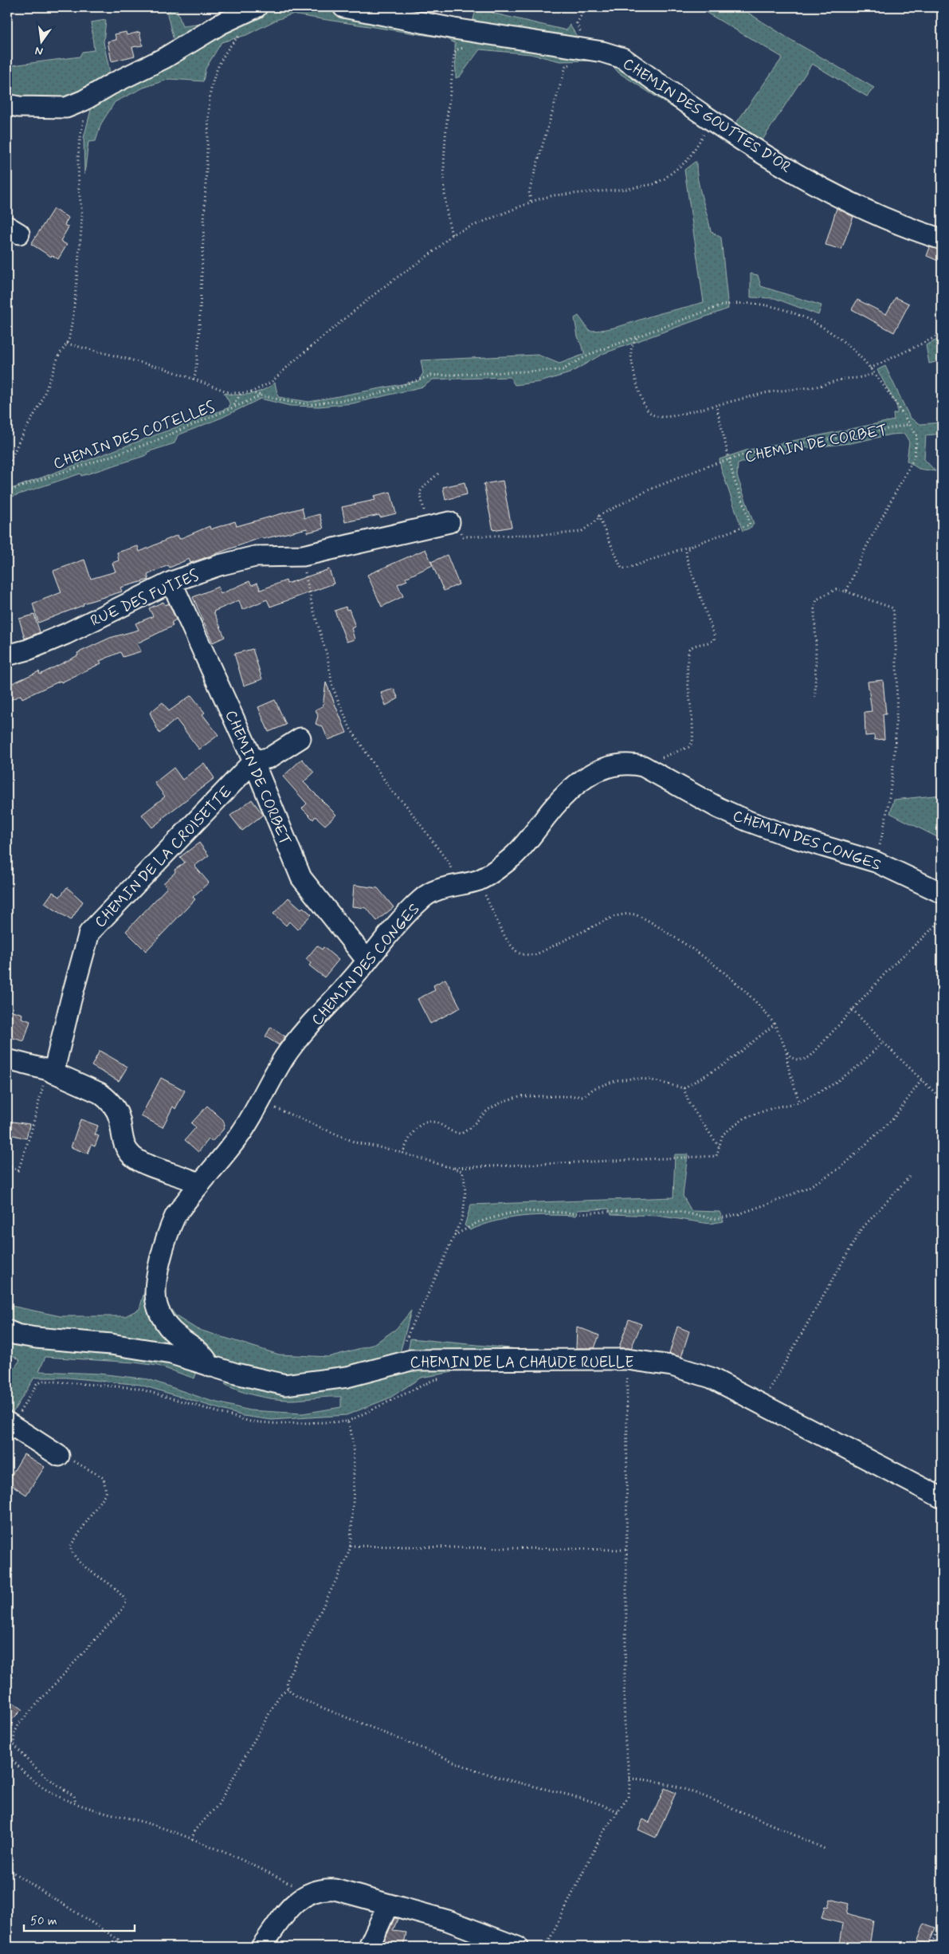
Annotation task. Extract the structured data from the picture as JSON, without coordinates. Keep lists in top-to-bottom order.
{
  "streets": {
    "street": [
      "CHEMIN DES GOUTTES D'OR",
      "CHEMIN DE CORBET",
      "RUE DES FUTIES",
      "CHEMIN DES CONGES",
      "CHEMIN DE LA CROISETTE",
      "CHEMIN DE LA CHAUDE RUELLE"
    ],
    "path": ["CHEMIN DES COTELLES"]
  },
  "crossings": [
    ["CHEMIN DE CORBET", "RUE DES FUTIES"],
    ["CHEMIN DE CORBET", "CHEMIN DES CONGES"],
    ["CHEMIN DE CORBET", "CHEMIN DE LA CROISETTE"],
    ["CHEMIN DES CONGES", "CHEMIN DE LA CHAUDE RUELLE"]
  ],
  "scale_bar": "50 m",
  "north": "bottom"
}
